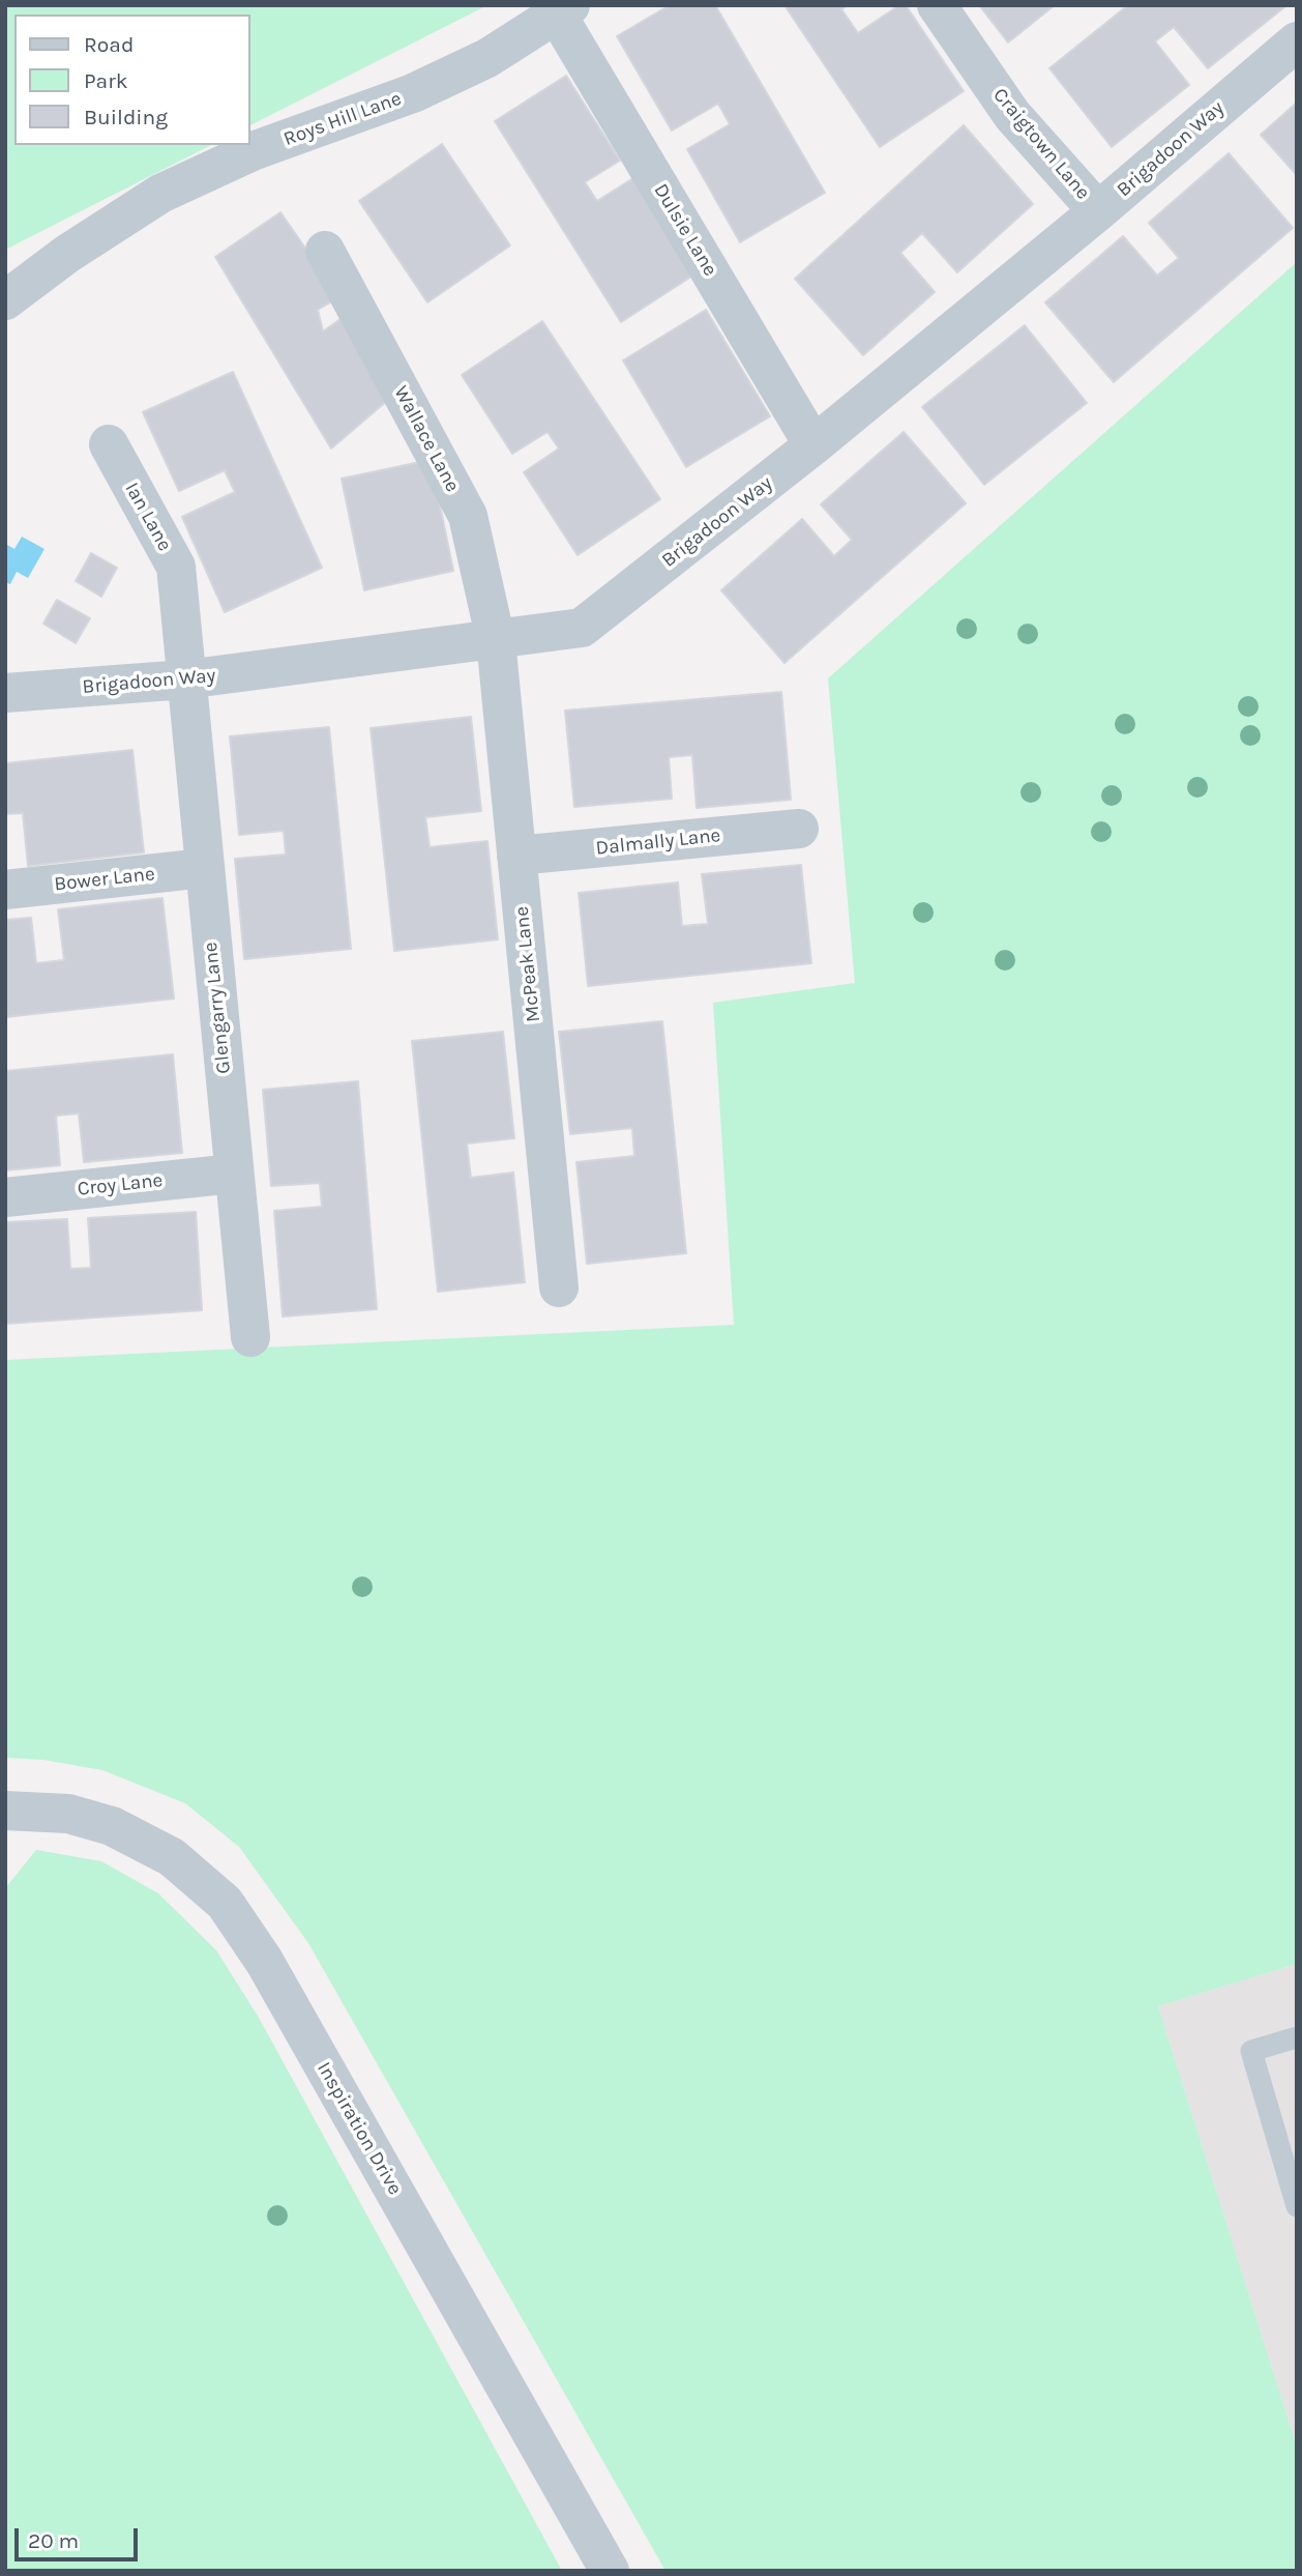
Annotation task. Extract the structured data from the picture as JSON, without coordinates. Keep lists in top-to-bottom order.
{
  "streets": {
    "street": [
      "Roys Hill Lane",
      "Craigtown Lane",
      "Brigadoon Way",
      "Dulsie Lane",
      "Wallace Lane",
      "Ian Lane",
      "Dalmally Lane",
      "Bower Lane",
      "McPeak Lane",
      "Glengarry Lane",
      "Croy Lane",
      "Inspiration Drive"
    ]
  },
  "crossings": [
    ["Roys Hill Lane", "Dulsie Lane"],
    ["Craigtown Lane", "Brigadoon Way"],
    ["Brigadoon Way", "Dulsie Lane"],
    ["Brigadoon Way", "Wallace Lane"],
    ["Brigadoon Way", "Ian Lane"],
    ["Brigadoon Way", "McPeak Lane"],
    ["Brigadoon Way", "Glengarry Lane"],
    ["Wallace Lane", "McPeak Lane"],
    ["Ian Lane", "Glengarry Lane"],
    ["Dalmally Lane", "McPeak Lane"],
    ["Bower Lane", "Glengarry Lane"],
    ["Glengarry Lane", "Croy Lane"]
  ],
  "legend": ["Road", "Park", "Building"],
  "scale_bar": "20 m"
}
